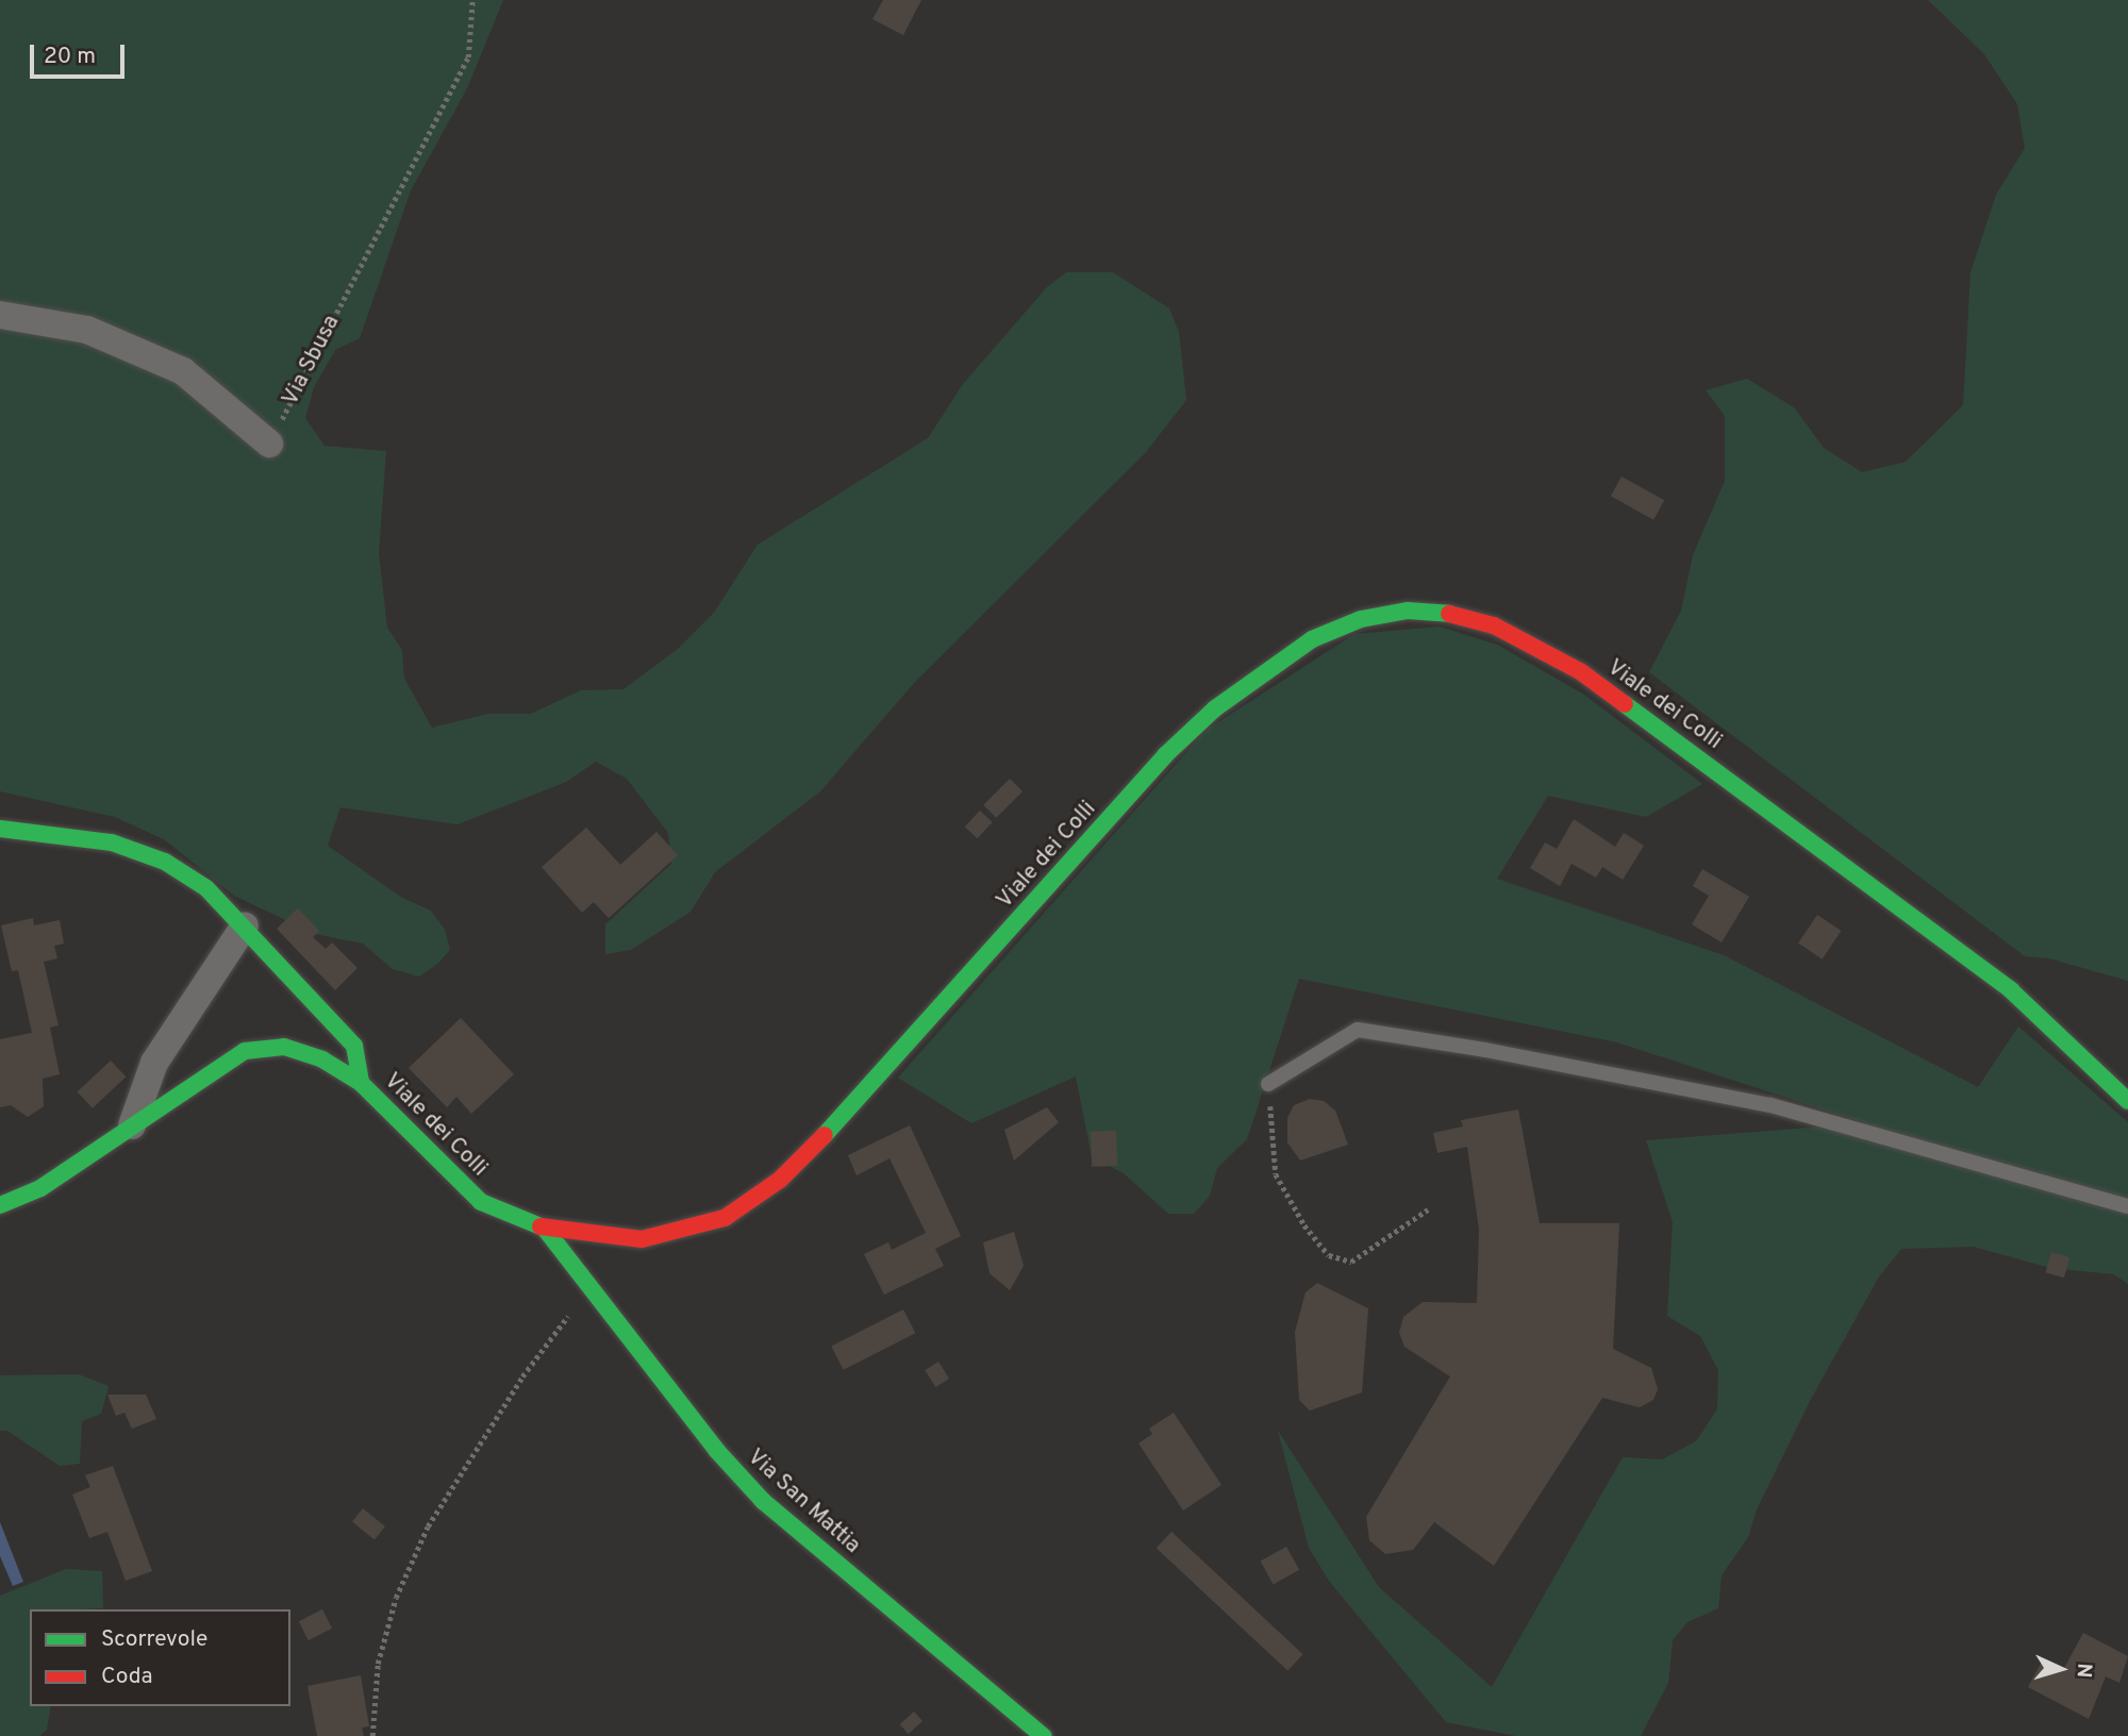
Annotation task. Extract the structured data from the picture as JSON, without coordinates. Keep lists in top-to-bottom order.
{
  "streets": {
    "street": ["Viale dei Colli", "Via San Mattia"],
    "path": ["Via Sbusa"]
  },
  "crossings": [
    ["Viale dei Colli", "Via San Mattia"]
  ],
  "legend": ["Scorrevole", "Coda"],
  "scale_bar": "20 m",
  "north": "right"
}
